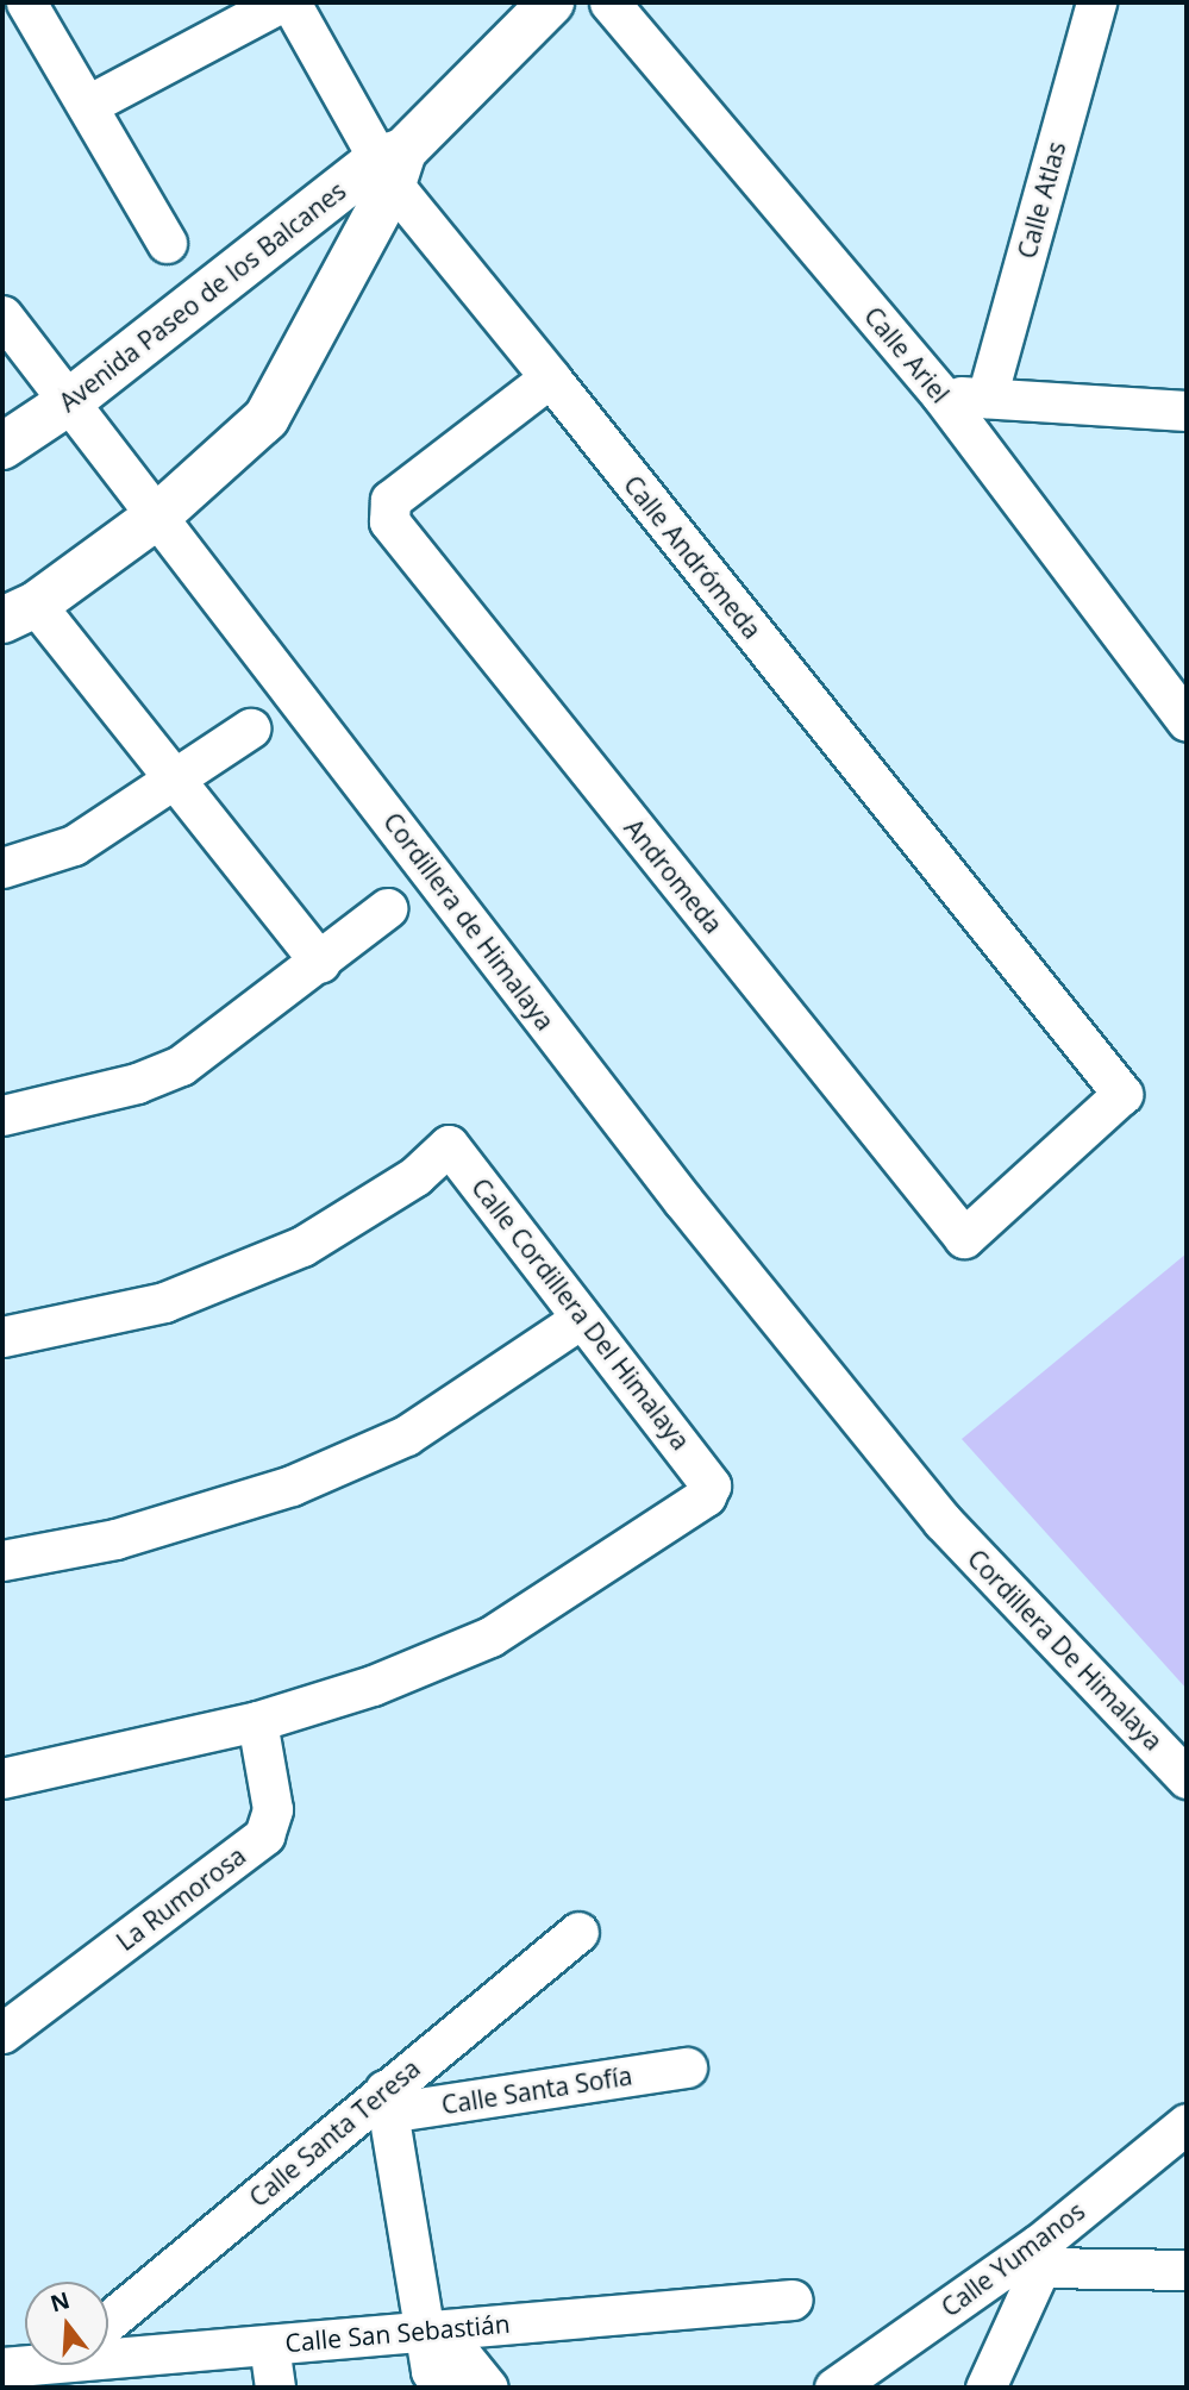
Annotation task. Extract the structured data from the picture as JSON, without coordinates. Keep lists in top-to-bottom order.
{
  "streets": {
    "street": [
      "Calle Atlas",
      "Avenida Paseo de los Balcanes",
      "Calle Ariel",
      "Calle Andrómeda",
      "Andromeda",
      "Cordillera de Himalaya",
      "Calle Cordillera Del Himalaya",
      "Cordillera De Himalaya",
      "La Rumorosa",
      "Calle Santa Sofía",
      "Calle Santa Teresa",
      "Calle Yumanos",
      "Calle San Sebastián"
    ]
  },
  "crossings": [
    ["Avenida Paseo de los Balcanes", "Calle Andrómeda"],
    ["Avenida Paseo de los Balcanes", "Cordillera de Himalaya"],
    ["Calle Andrómeda", "Andromeda"],
    ["Cordillera de Himalaya", "Cordillera De Himalaya"],
    ["Calle Cordillera Del Himalaya", "La Rumorosa"],
    ["Calle Santa Sofía", "Calle Santa Teresa"]
  ],
  "north": "top"
}
